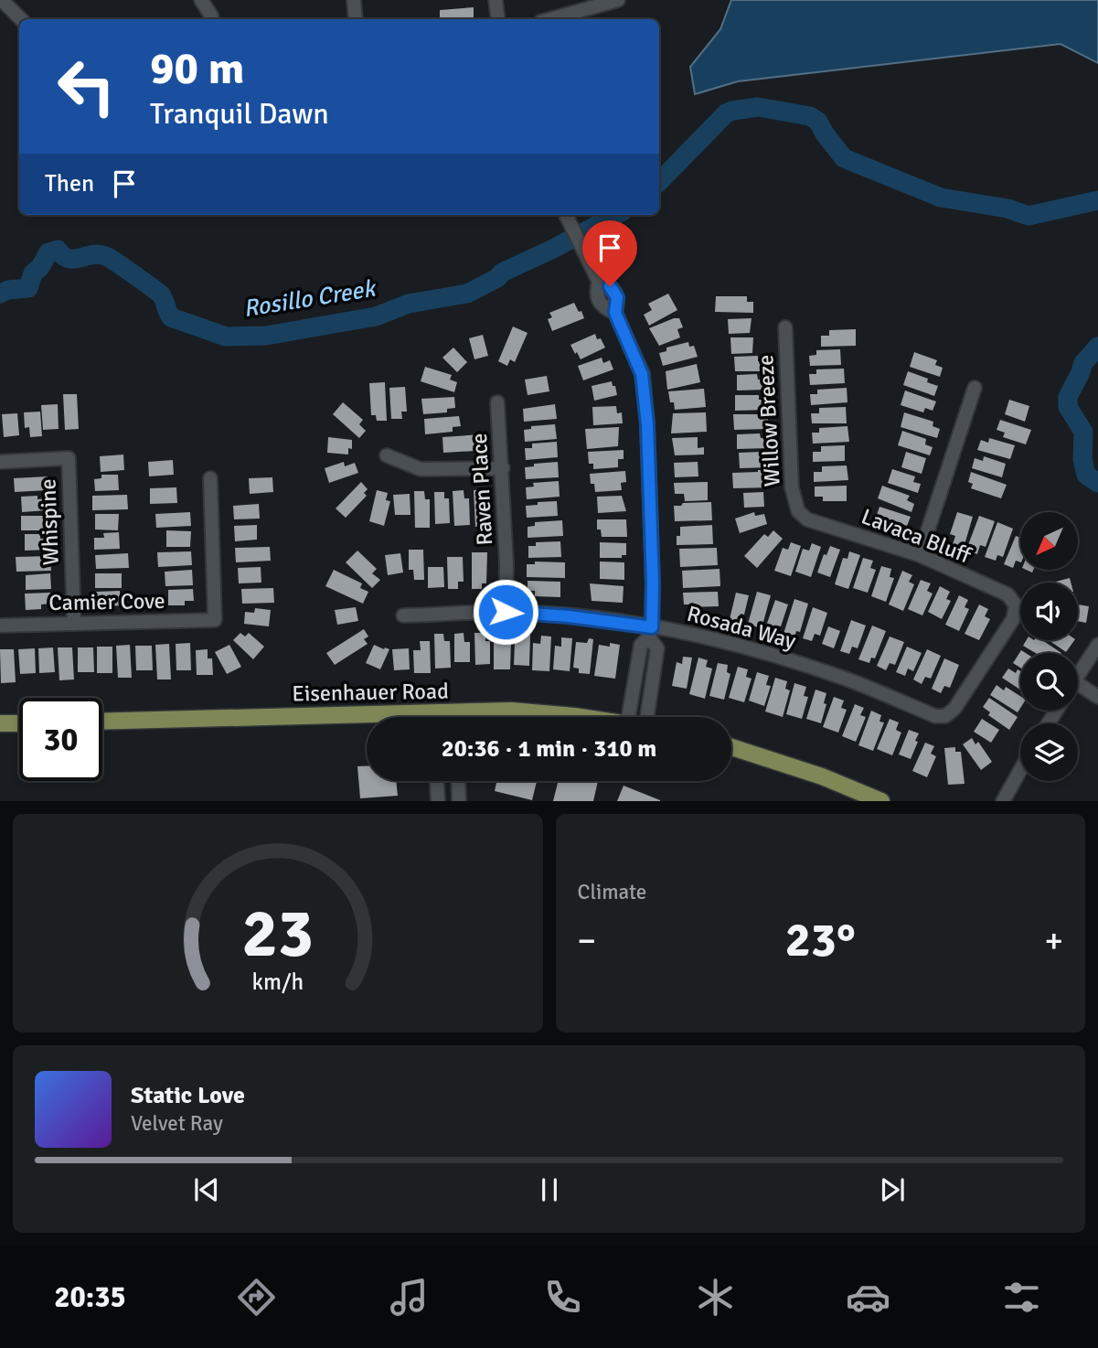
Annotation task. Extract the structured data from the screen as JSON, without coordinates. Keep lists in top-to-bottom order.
{
  "streets": {
    "main road": ["Eisenhauer Road"],
    "street": [
      "Willow Breeze",
      "Raven Place",
      "Whispine",
      "Lavaca Bluff",
      "Camier Cove",
      "Rosada Way"
    ]
  },
  "crossings": [
    ["Willow Breeze", "Lavaca Bluff"],
    ["Raven Place", "Rosada Way"],
    ["Whispine", "Camier Cove"],
    ["Lavaca Bluff", "Rosada Way"]
  ],
  "water": ["Rosillo Creek"],
  "north": "bottom left",
  "page": {
    "turn": ["90 m", "Tranquil Dawn"],
    "then": "Then",
    "limit": "30",
    "trip": "20:36 · 1 min · 310 m",
    "tile": "Climate",
    "heat": ["−", "23°", "+"],
    "song": ["Static Love", "Velvet Ray"],
    "tabs": "20:35",
    "gauge": ["23", "km/h"]
  }
}
